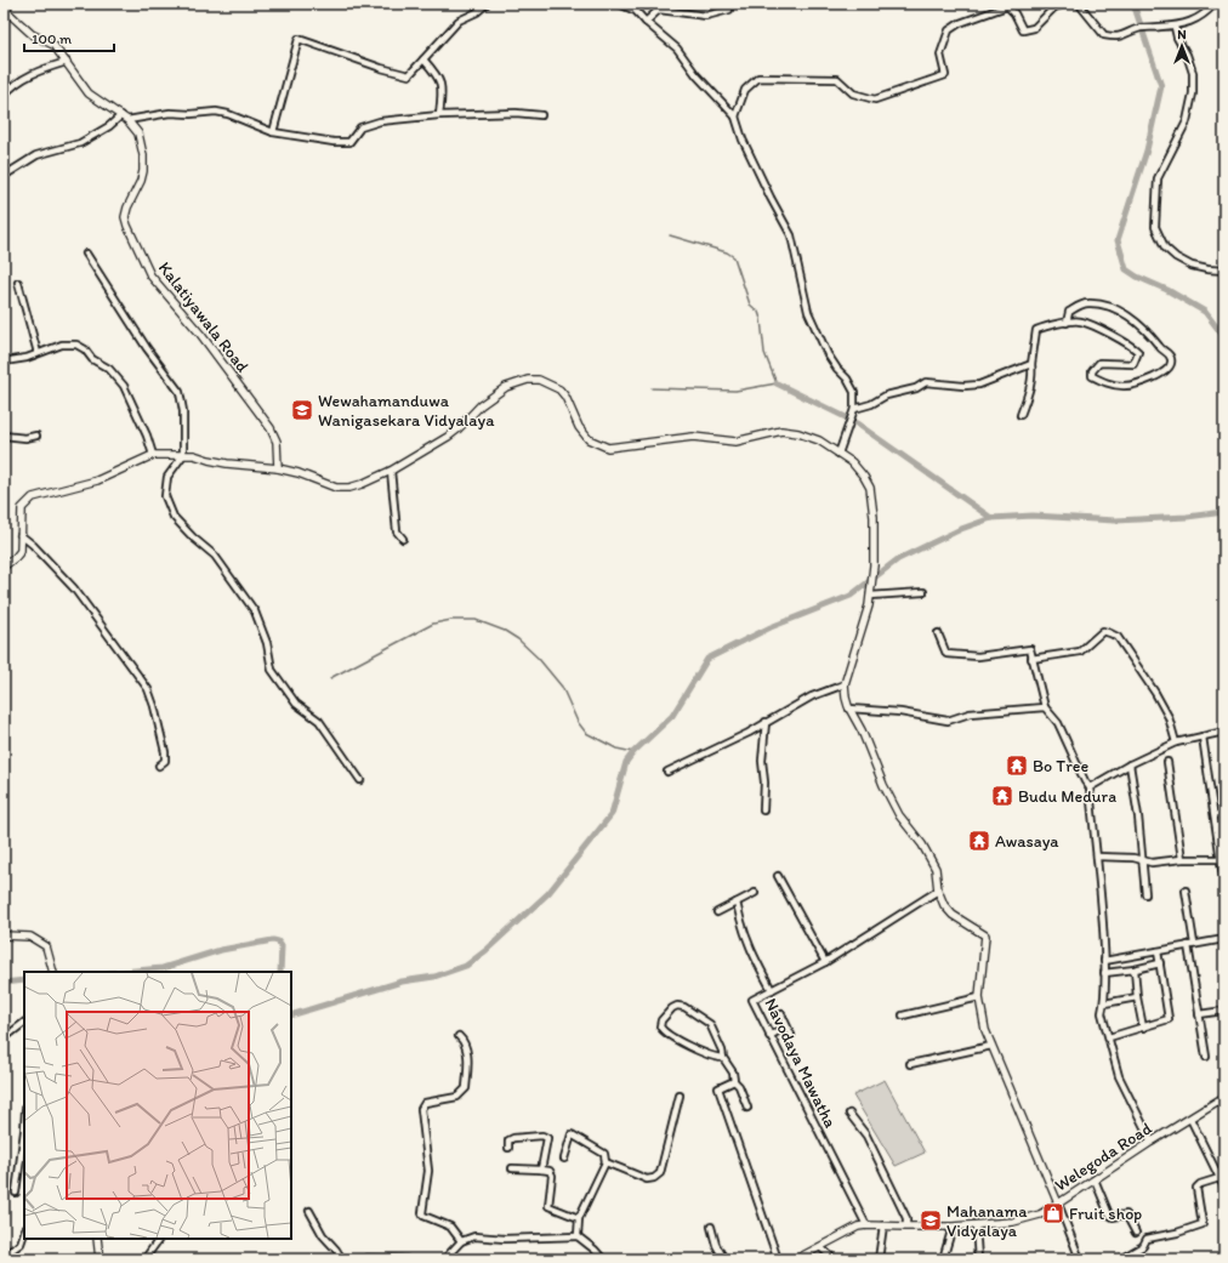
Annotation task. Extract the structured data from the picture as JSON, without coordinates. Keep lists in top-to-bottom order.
{
  "streets": {
    "street": ["Kalatiyawala Road", "Navodaya Mawatha", "Welegoda Road"]
  },
  "crossings": [
    ["Navodaya Mawatha", "Welegoda Road"]
  ],
  "places": {
    "school or university": ["Wewahamanduwa Wanigasekara Vidyalaya", "Mahanama Vidyalaya"],
    "temple": ["Bo Tree", "Budu Medura", "Awasaya"],
    "shop": ["Fruit shop"]
  },
  "scale_bar": "100 m",
  "north": "top"
}
